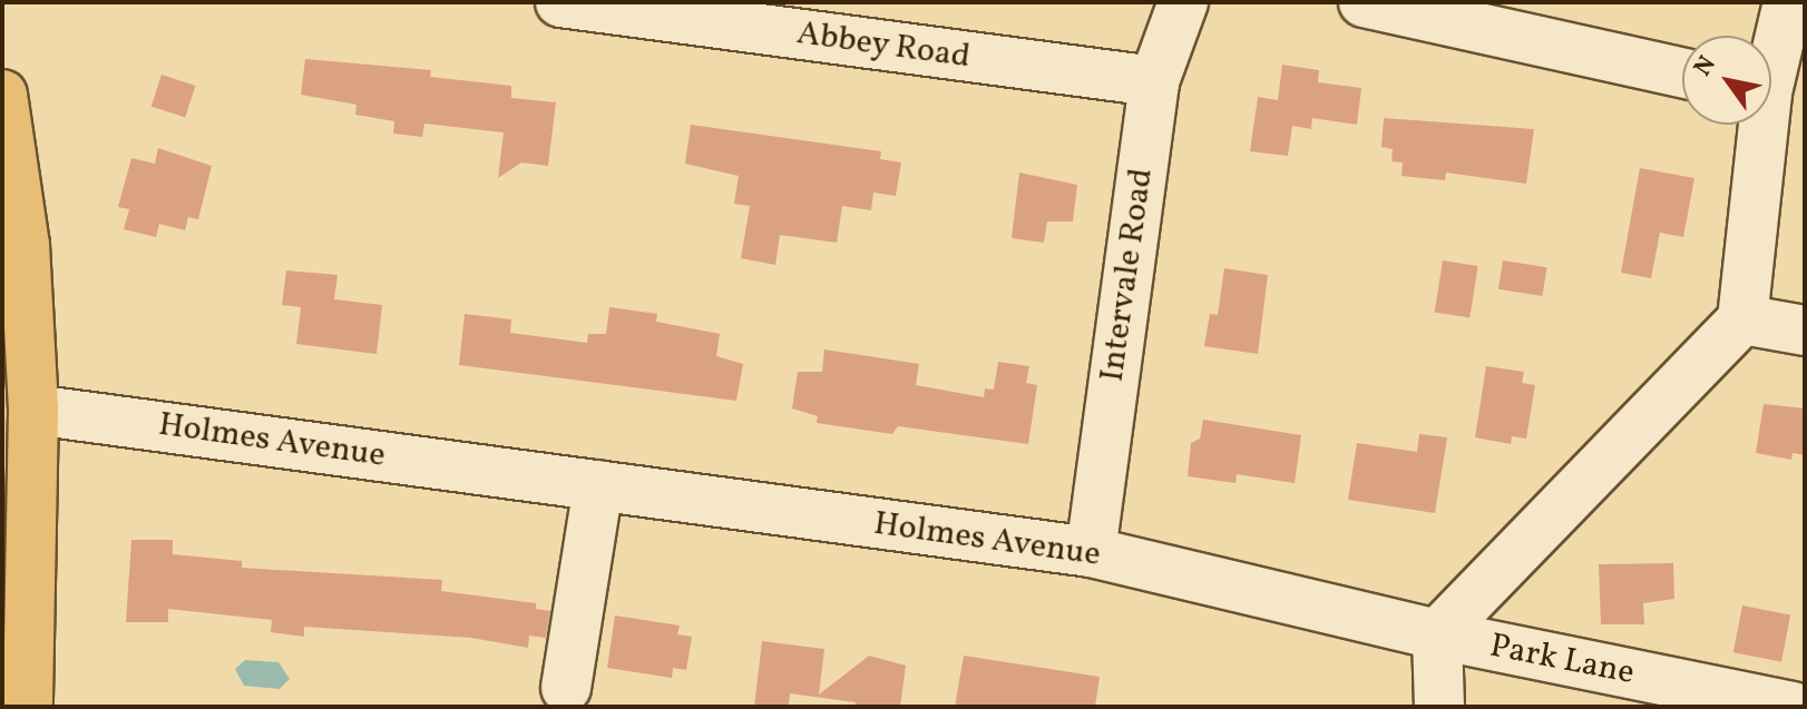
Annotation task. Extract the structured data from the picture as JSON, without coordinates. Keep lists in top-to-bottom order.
{
  "streets": {
    "street": [
      "Abbey Road",
      "Intervale Road",
      "Holmes Avenue",
      "Park Lane"
    ]
  },
  "crossings": [
    ["Abbey Road", "Intervale Road"],
    ["Intervale Road", "Holmes Avenue"],
    ["Holmes Avenue", "Park Lane"]
  ],
  "north": "top left"
}
